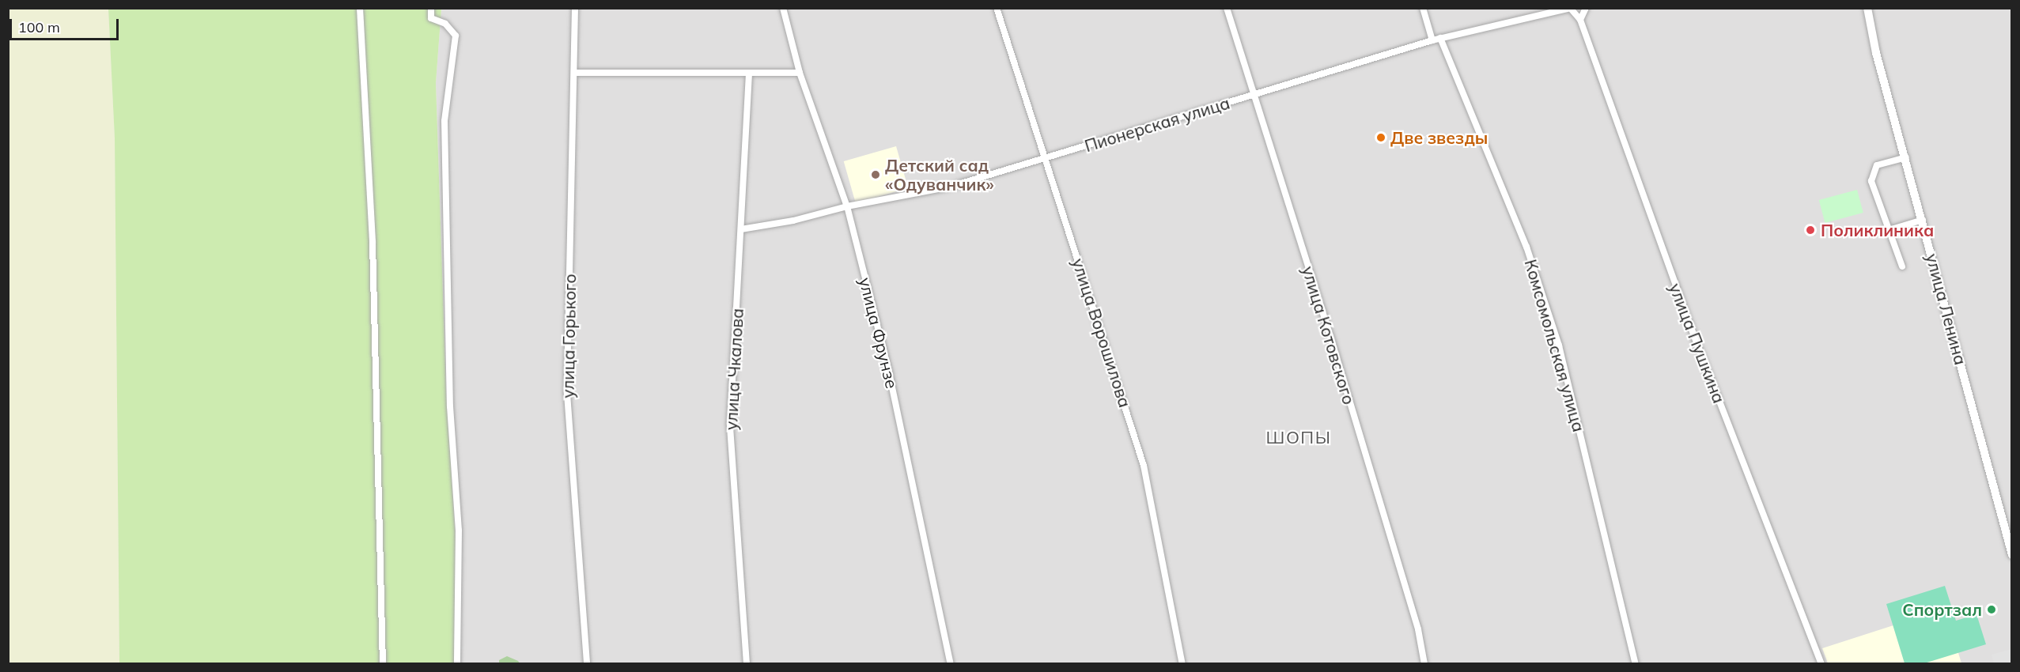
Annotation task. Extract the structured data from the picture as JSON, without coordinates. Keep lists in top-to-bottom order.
{
  "streets": {
    "street": [
      "Пионерская улица",
      "улица Ленина",
      "улица Фрунзе",
      "улица Ворошилова",
      "улица Котовского",
      "улица Горького",
      "улица Пушкина",
      "Комсомольская улица",
      "улица Чкалова"
    ]
  },
  "crossings": [
    ["Пионерская улица", "улица Фрунзе"],
    ["Пионерская улица", "улица Ворошилова"],
    ["Пионерская улица", "улица Котовского"],
    ["Пионерская улица", "улица Пушкина"],
    ["Пионерская улица", "Комсомольская улица"],
    ["Пионерская улица", "улица Чкалова"]
  ],
  "districts": ["ШОПЫ"],
  "places": [
    "Две звезды",
    "Детский сад «Одуванчик»",
    "Поликлиника",
    "Спортзал"
  ],
  "scale_bar": "100 m"
}
